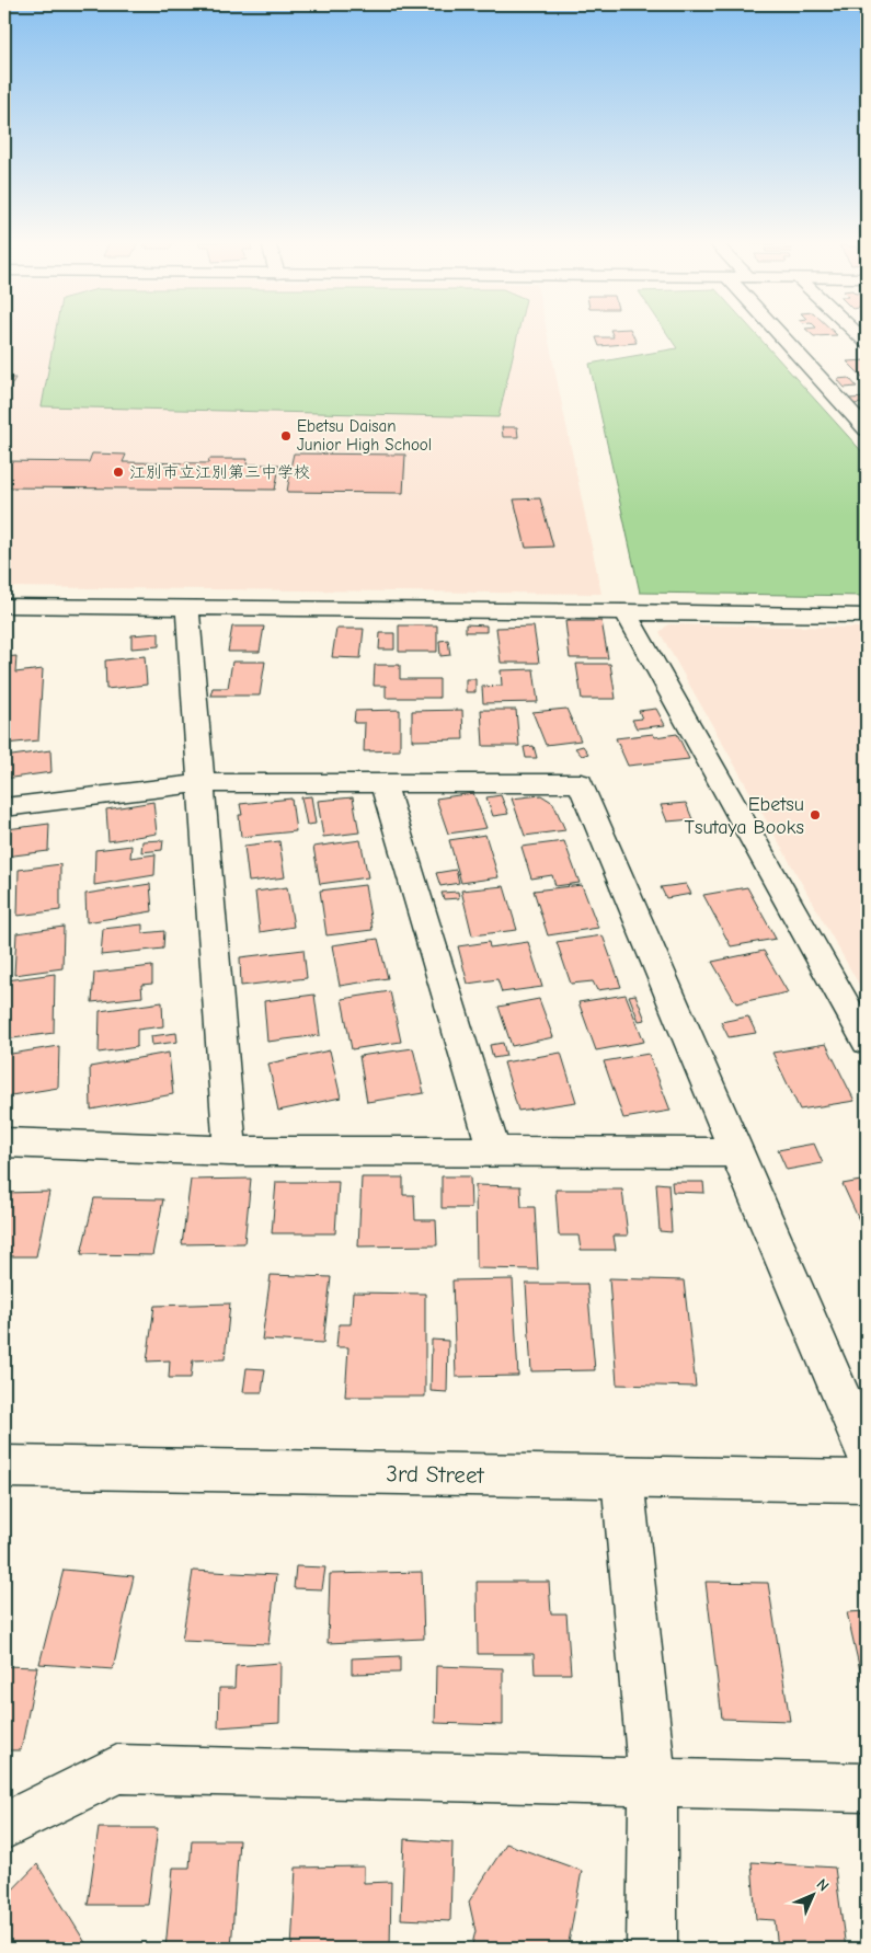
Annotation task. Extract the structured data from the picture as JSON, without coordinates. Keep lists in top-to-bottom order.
{
  "streets": {
    "street": ["3rd Street"]
  },
  "places": ["Ebetsu Daisan Junior High School", "江別市立江別第三中学校", "Ebetsu Tsutaya Books"],
  "north": "top right"
}
